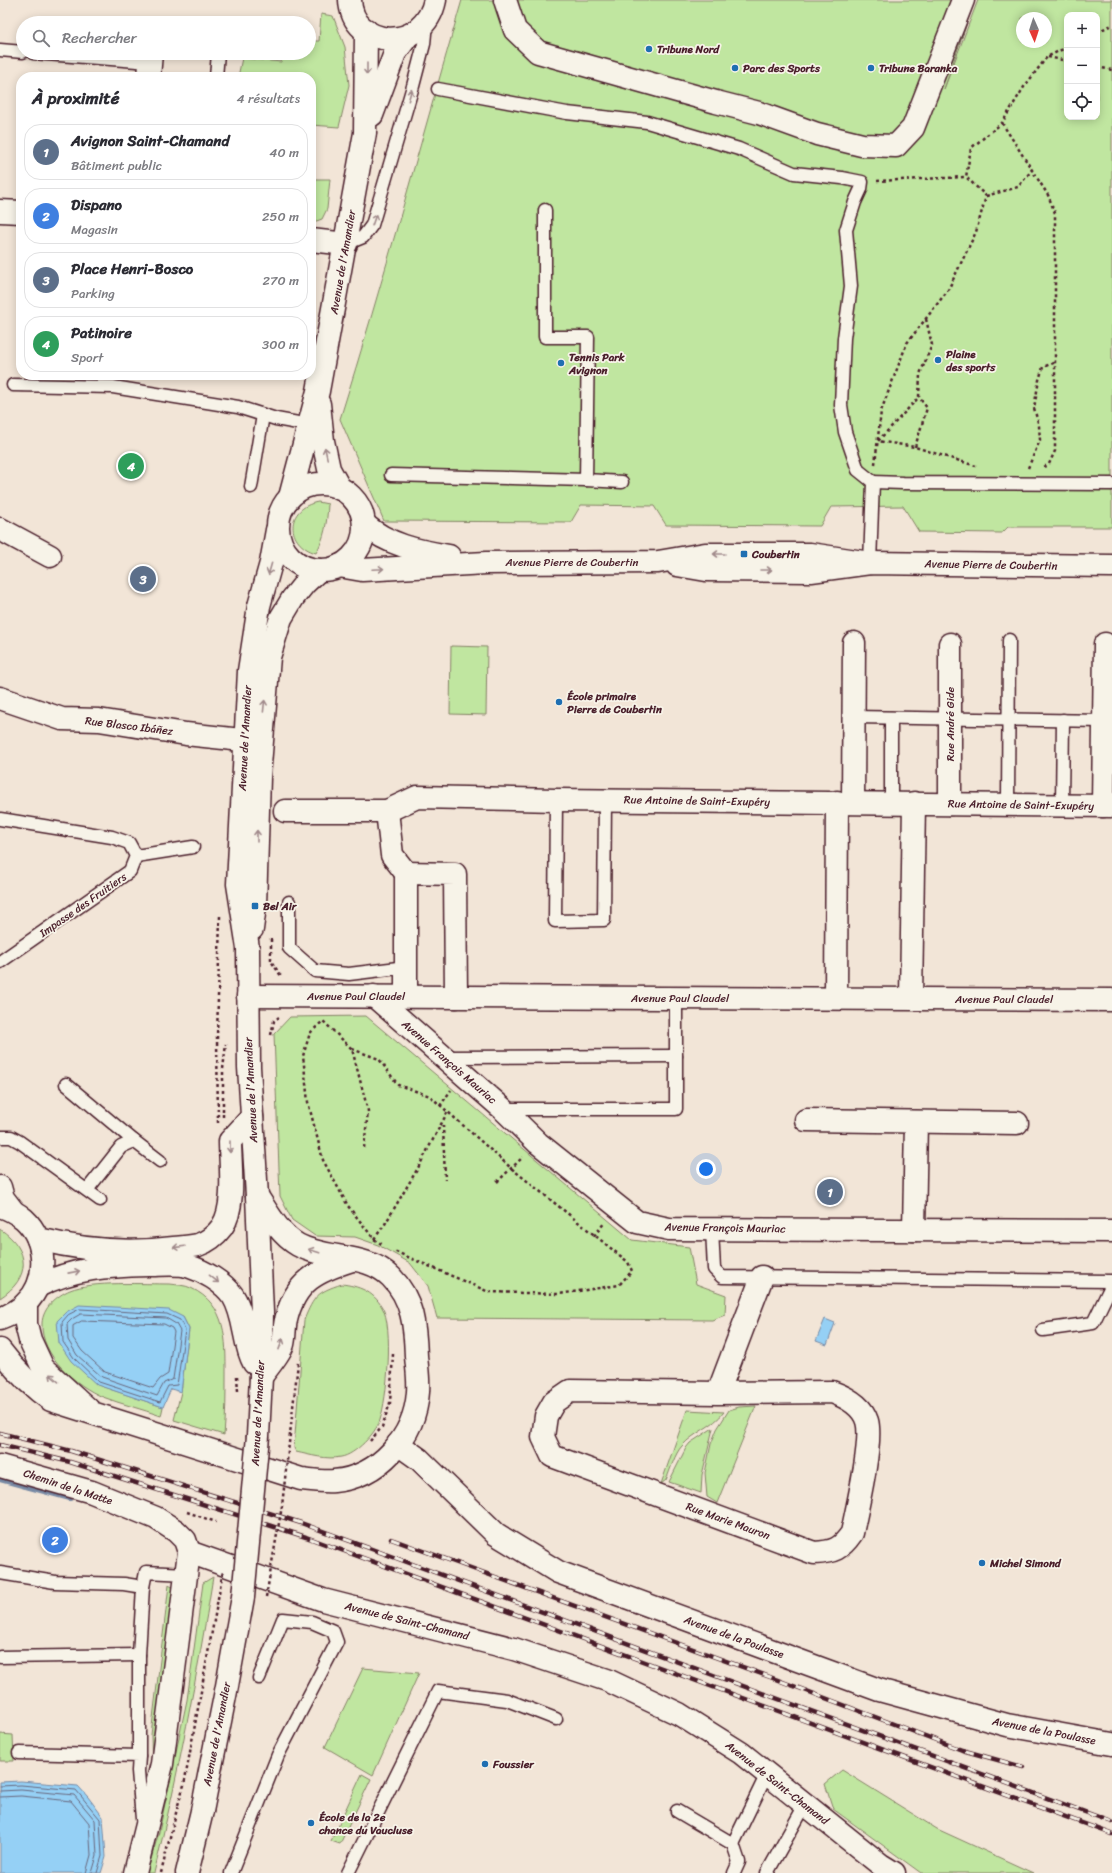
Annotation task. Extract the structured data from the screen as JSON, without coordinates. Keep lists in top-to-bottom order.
{
  "streets": {
    "street": [
      "Avenue de l'Amandier",
      "Avenue Pierre de Coubertin",
      "Rue André Gide",
      "Rue Blasco Ibáñez",
      "Rue Antoine de Saint-Exupéry",
      "Avenue Paul Claudel",
      "Avenue François Mauriac",
      "Chemin de la Matte",
      "Rue Marie Mauron",
      "Avenue de Saint-Chamand",
      "Avenue de la Poulasse"
    ],
    "lane": ["Impasse des Fruitiers"]
  },
  "crossings": [
    ["Avenue de l'Amandier", "Avenue Pierre de Coubertin"],
    ["Avenue de l'Amandier", "Rue Blasco Ibáñez"],
    ["Avenue de l'Amandier", "Avenue Paul Claudel"],
    ["Rue André Gide", "Rue Antoine de Saint-Exupéry"],
    ["Avenue Paul Claudel", "Avenue François Mauriac"],
    ["Chemin de la Matte", "Avenue de Saint-Chamand"]
  ],
  "places": {
    "other": [
      "Tribune Nord",
      "Parc des Sports",
      "Tribune Baranka",
      "Plaine des sports",
      "Tennis Park Avignon",
      "École primaire Pierre de Coubertin",
      "Michel Simond",
      "Foussier",
      "École de la 2e chance du Vaucluse"
    ],
    "transit": ["Coubertin", "Bel Air"]
  },
  "north": "bottom",
  "page": {
    "map_buttons": ["+", "−"],
    "search": "Rechercher",
    "heading": ["À proximité", "4 résultats"],
    "list": [
      {
        "mark": "1",
        "name": "Avignon Saint-Chamand",
        "note": "Bâtiment public",
        "value": "40 m"
      },
      {
        "mark": "2",
        "name": "Dispano",
        "note": "Magasin",
        "value": "250 m"
      },
      {
        "mark": "3",
        "name": "Place Henri-Bosco",
        "note": "Parking",
        "value": "270 m"
      },
      {
        "mark": "4",
        "name": "Patinoire",
        "note": "Sport",
        "value": "300 m"
      }
    ],
    "pins": [
      "4",
      "3",
      "1",
      "2"
    ]
  }
}
